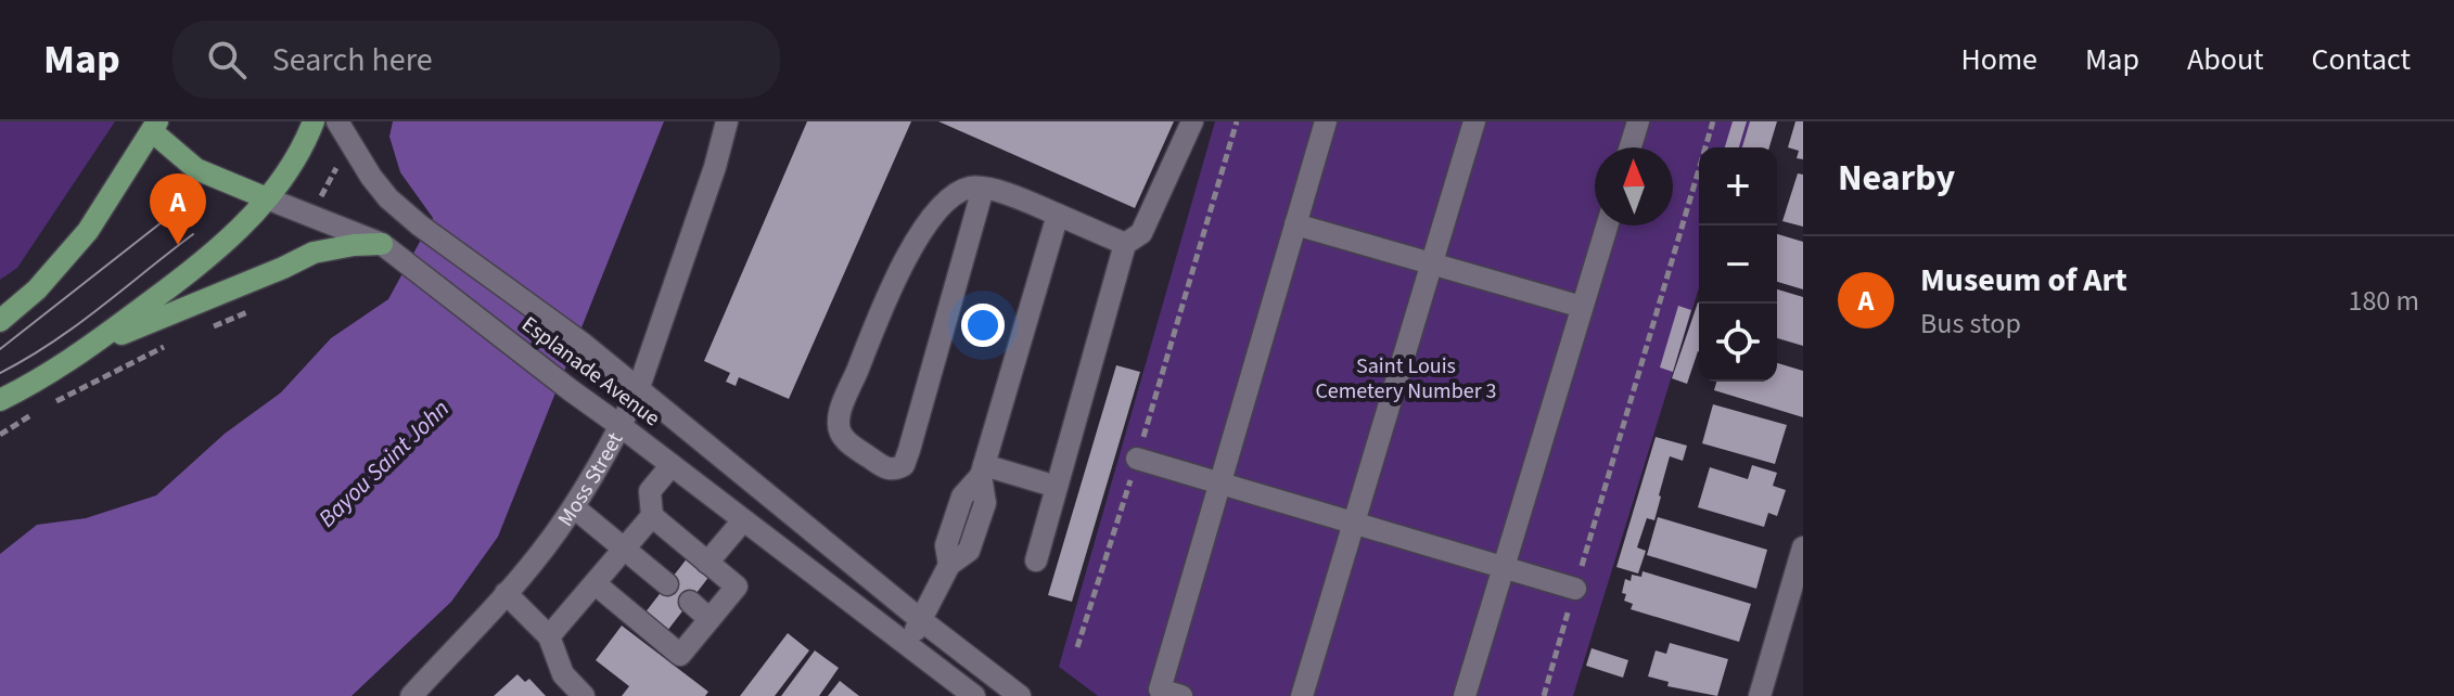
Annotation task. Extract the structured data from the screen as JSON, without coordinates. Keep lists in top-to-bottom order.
{
  "streets": {
    "main road": ["Esplanade Avenue"],
    "street": ["Moss Street"]
  },
  "crossings": [
    ["Esplanade Avenue", "Moss Street"]
  ],
  "water": ["Bayou Saint John"],
  "parks": ["Saint Louis Cemetery Number 3"],
  "north": "top",
  "page": {
    "header": "Map",
    "search": "Search here",
    "nav": [
      "Home",
      "Map",
      "About",
      "Contact"
    ],
    "heading": "Nearby",
    "map_buttons": ["+", "−"],
    "pins": "A",
    "list": [
      {
        "mark": "A",
        "name": "Museum of Art",
        "note": "Bus stop",
        "value": "180 m"
      }
    ]
  }
}
